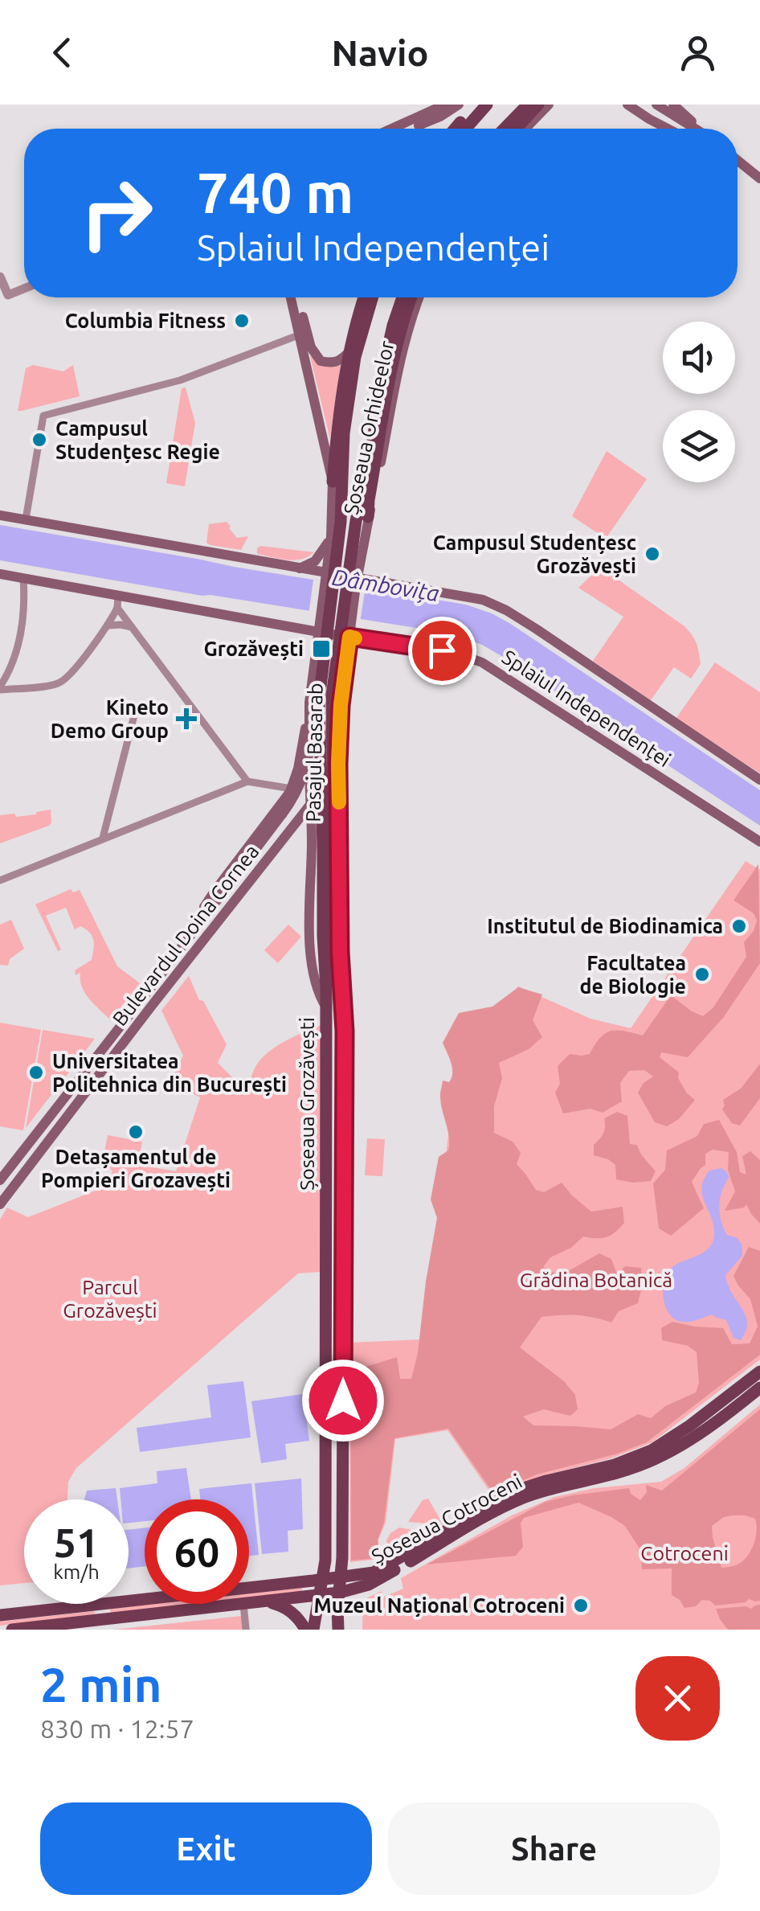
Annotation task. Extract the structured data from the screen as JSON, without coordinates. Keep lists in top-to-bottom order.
{
  "streets": {
    "main road": [
      "Șoseaua Orhideelor",
      "Splaiul Independenței",
      "Pasajul Basarab",
      "Bulevardul Doina Cornea",
      "Șoseaua Grozăvești",
      "Șoseaua Cotroceni"
    ]
  },
  "crossings": [
    ["Șoseaua Orhideelor", "Splaiul Independenței"],
    ["Șoseaua Orhideelor", "Șoseaua Grozăvești"],
    ["Splaiul Independenței", "Șoseaua Grozăvești"],
    ["Pasajul Basarab", "Bulevardul Doina Cornea"],
    ["Pasajul Basarab", "Șoseaua Grozăvești"],
    ["Bulevardul Doina Cornea", "Șoseaua Grozăvești"],
    ["Șoseaua Grozăvești", "Șoseaua Cotroceni"]
  ],
  "water": ["Dâmbovița"],
  "parks": ["Grădina Botanică", "Parcul Grozăvești", "Cotroceni"],
  "places": {
    "other": [
      "Columbia Fitness",
      "Campusul Studențesc Regie",
      "Campusul Studențesc Grozăvești",
      "Institutul de Biodinamica",
      "Facultatea de Biologie",
      "Universitatea Politehnica din București",
      "Detașamentul de Pompieri Grozavești",
      "Muzeul Național Cotroceni"
    ],
    "transit": ["Grozăvești"],
    "health": ["Kineto Demo Group"]
  },
  "page": {
    "header": "Navio",
    "turn": ["740 m", "Splaiul Independenței"],
    "speed": "51 km/h",
    "limit": "60",
    "heading": ["2 min", "830 m · 12:57"],
    "buttons": ["Exit", "Share"]
  }
}
